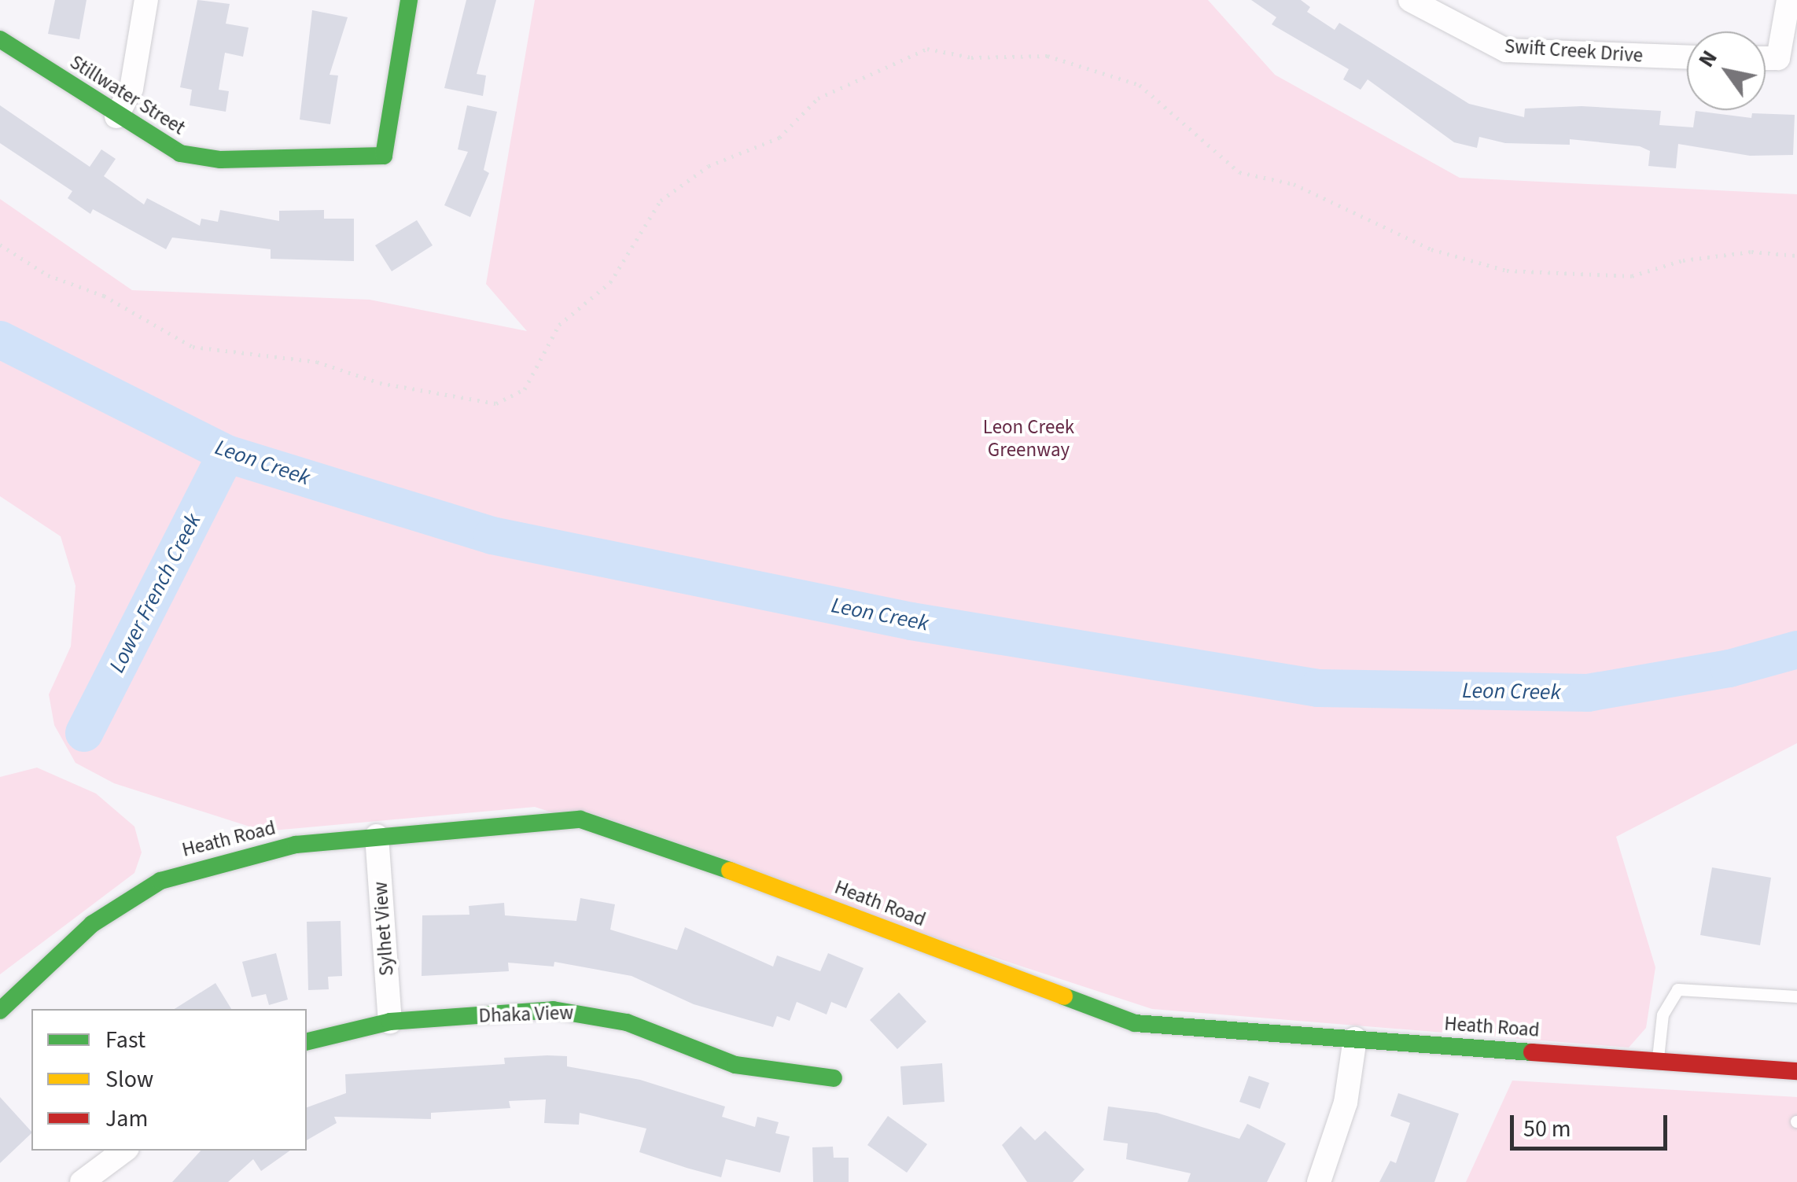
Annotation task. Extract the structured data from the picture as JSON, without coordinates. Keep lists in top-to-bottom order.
{
  "streets": {
    "street": [
      "Swift Creek Drive",
      "Stillwater Street",
      "Heath Road",
      "Sylhet View",
      "Dhaka View"
    ]
  },
  "crossings": [
    ["Heath Road", "Sylhet View"],
    ["Sylhet View", "Dhaka View"]
  ],
  "water": ["Leon Creek", "Lower French Creek"],
  "parks": ["Leon Creek Greenway"],
  "legend": ["Fast", "Slow", "Jam"],
  "scale_bar": "50 m",
  "north": "top left"
}
